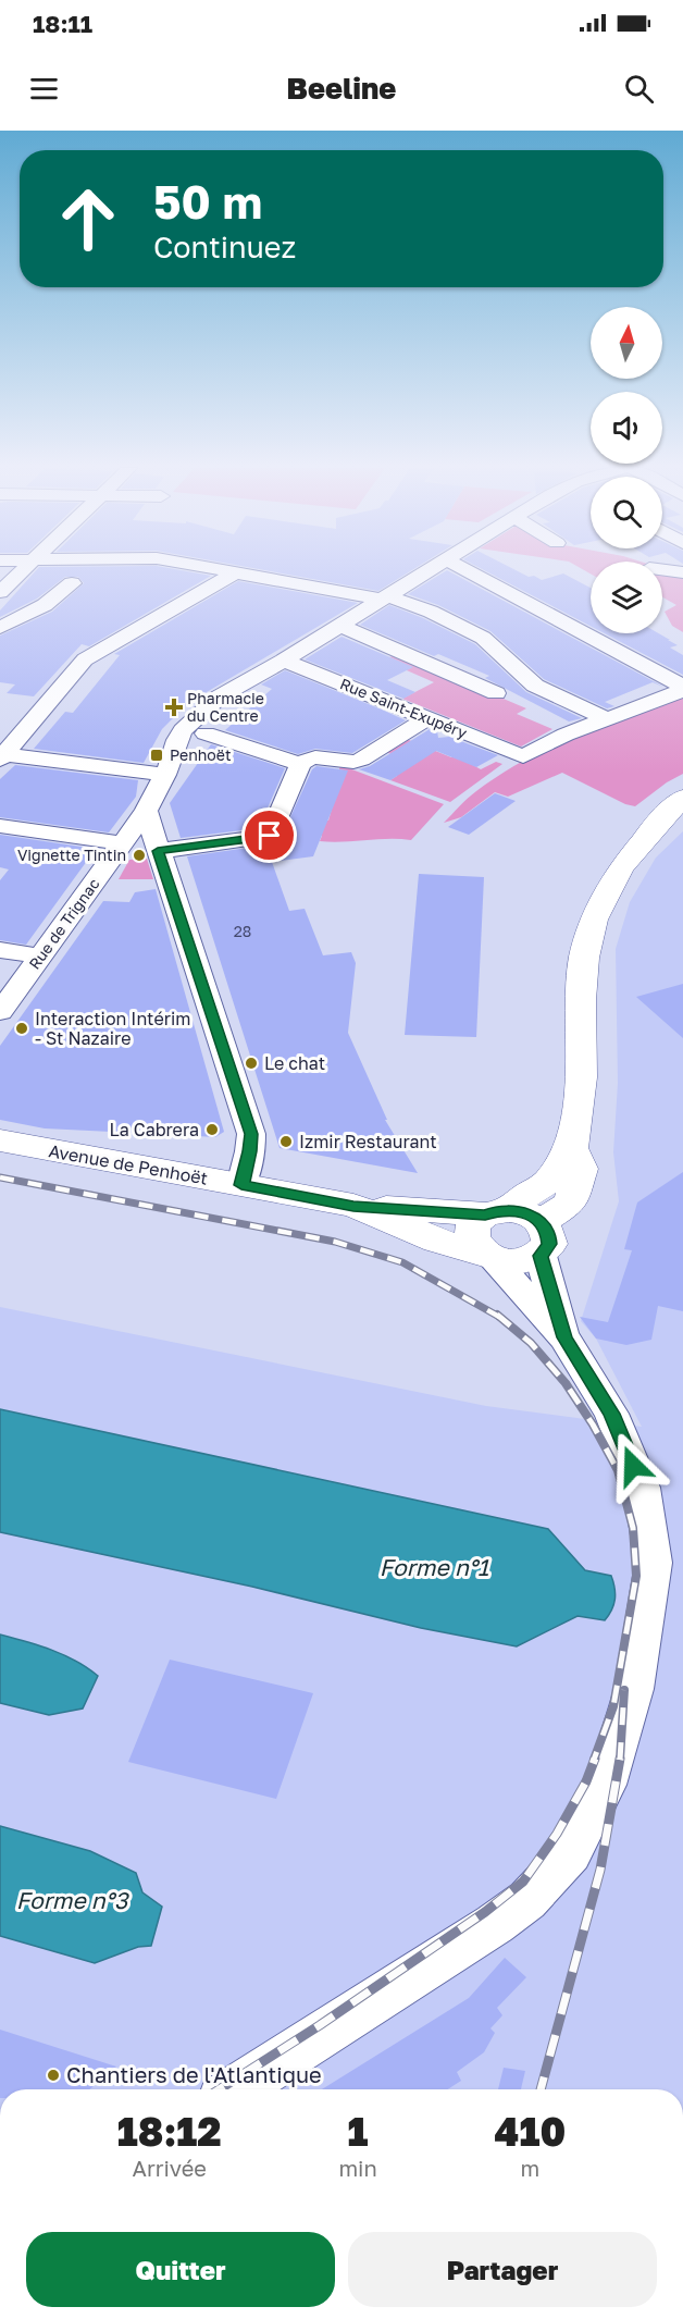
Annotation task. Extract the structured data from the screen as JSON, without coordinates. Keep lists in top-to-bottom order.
{
  "streets": {
    "main road": ["Avenue de Penhoët"],
    "street": ["Rue Saint-Exupéry", "Rue de Trignac"]
  },
  "crossings": [
    ["Rue Saint-Exupéry", "Rue de Trignac"]
  ],
  "water": ["Forme n°1", "Forme n°3"],
  "places": {
    "health": ["Pharmacie du Centre"],
    "transit": ["Penhoët"],
    "other": [
      "Vignette Tintin",
      "Interaction Intérim - St Nazaire",
      "Le chat",
      "La Cabrera",
      "Izmir Restaurant",
      "Chantiers de l'Atlantique"
    ]
  },
  "house_numbers": ["28"],
  "north": "top",
  "page": {
    "status": "18:11",
    "header": "Beeline",
    "turn": ["50 m", "Continuez"],
    "eta": [
      "18:12",
      "Arrivée",
      "1",
      "min",
      "410",
      "m"
    ],
    "buttons": ["Quitter", "Partager"]
  }
}
